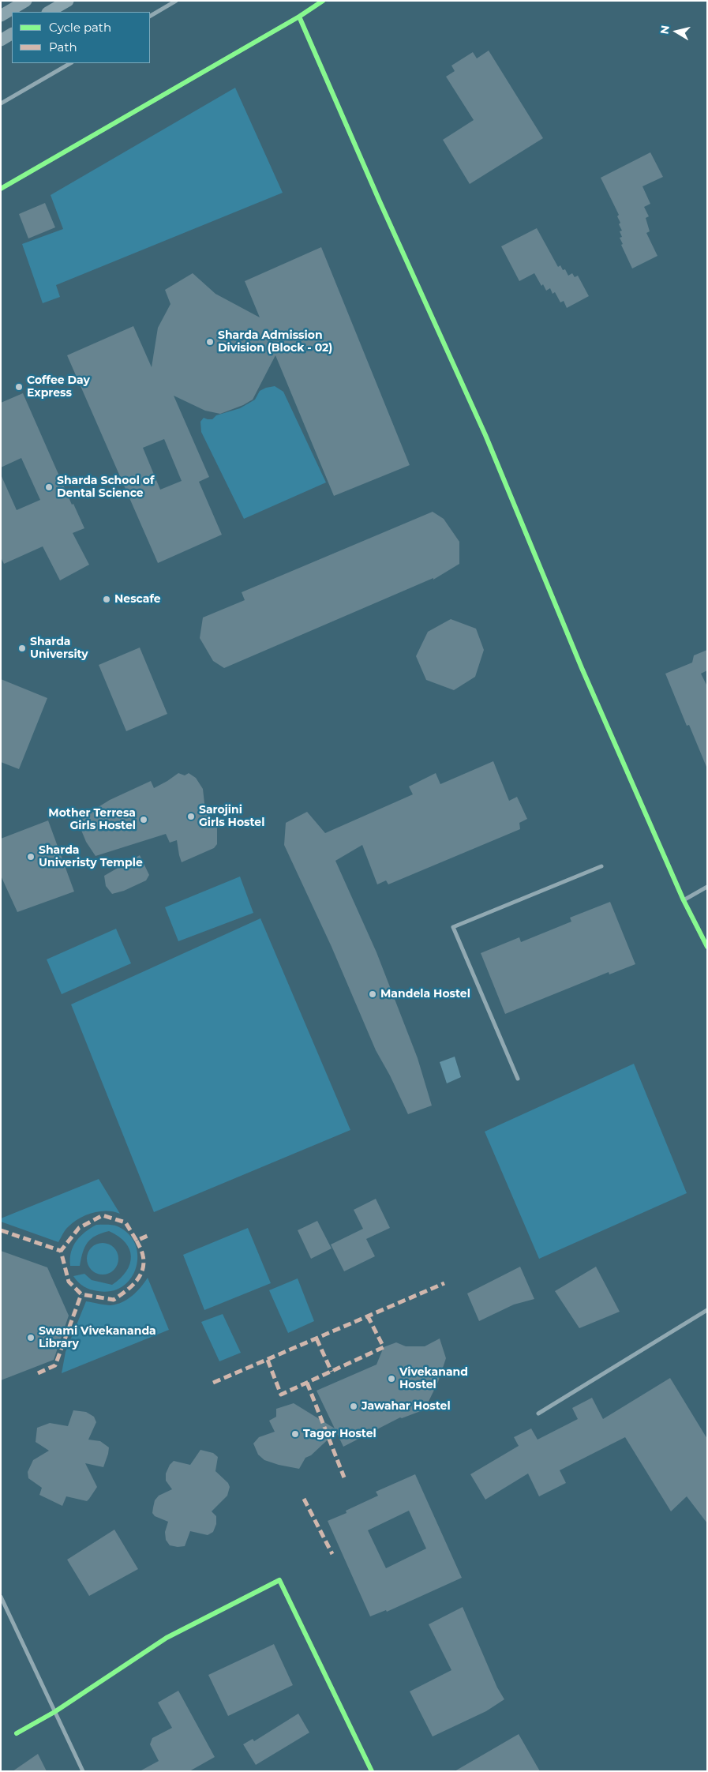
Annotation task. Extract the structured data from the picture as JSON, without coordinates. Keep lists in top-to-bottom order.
{
  "places": [
    "Sharda Admission Division (Block - 02)",
    "Coffee Day Express",
    "Sharda School of Dental Science",
    "Nescafe",
    "Sharda University",
    "Sarojini Girls Hostel",
    "Mother Terresa Girls Hostel",
    "Sharda Univeristy Temple",
    "Mandela Hostel",
    "Swami Vivekananda Library",
    "Vivekanand Hostel",
    "Jawahar Hostel",
    "Tagor Hostel"
  ],
  "legend": ["Cycle path", "Path"],
  "north": "left"
}
